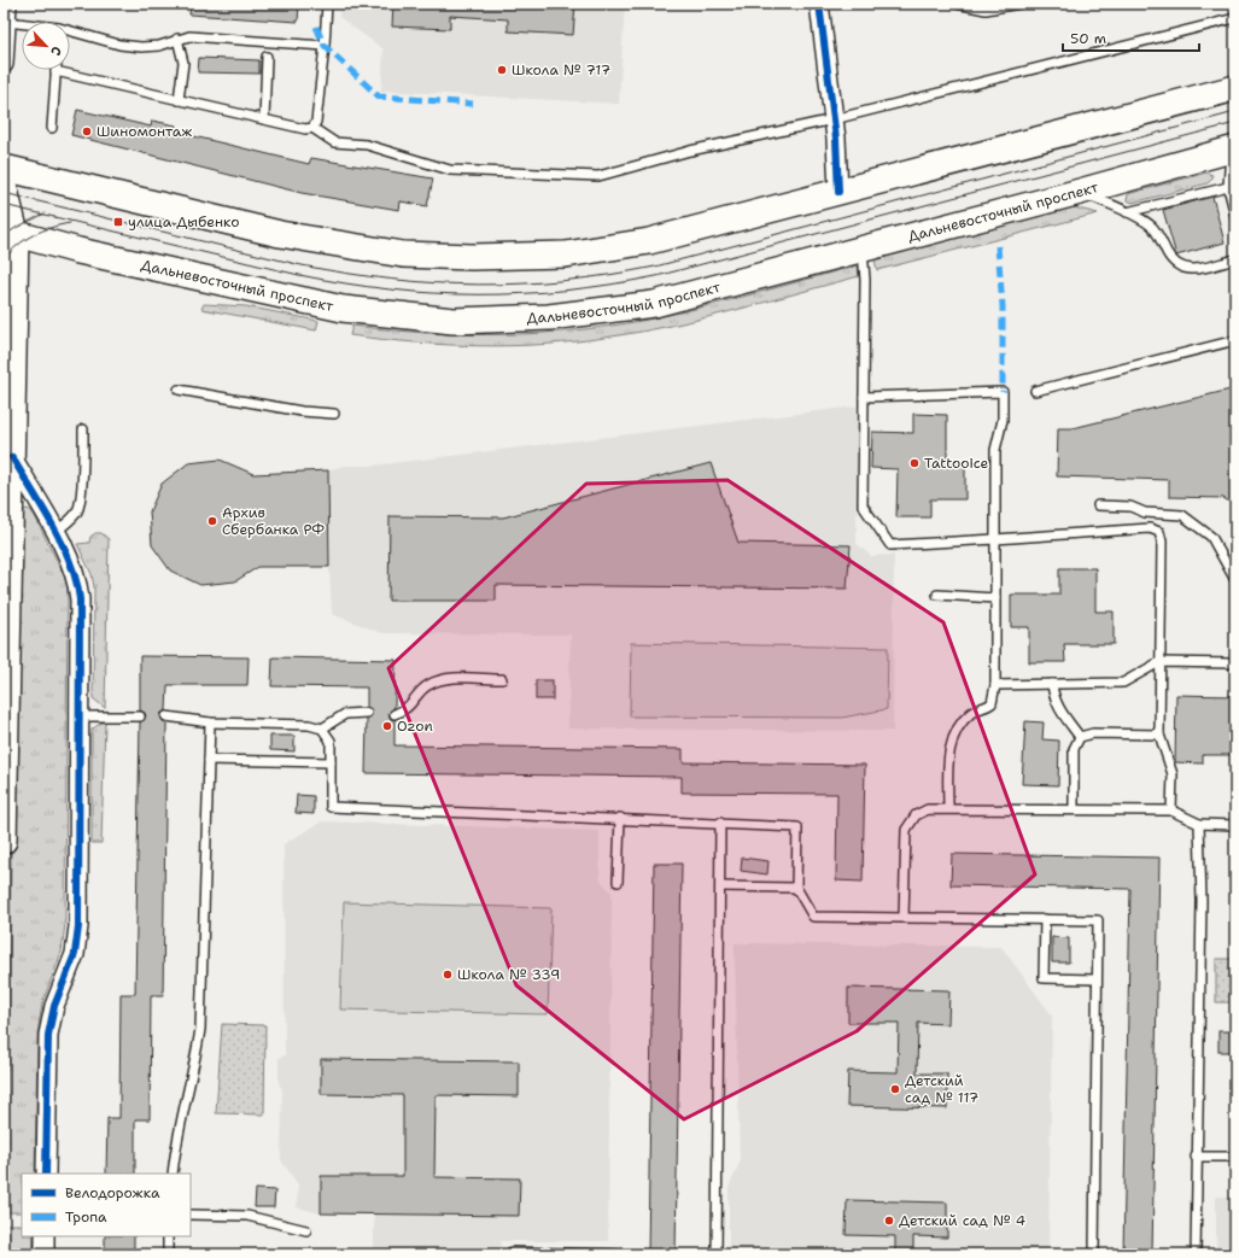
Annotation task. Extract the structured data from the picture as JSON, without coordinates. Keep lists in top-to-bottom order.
{
  "streets": {
    "main road": ["Дальневосточный проспект"]
  },
  "places": {
    "other": [
      "Школа № 717",
      "Шиномонтаж",
      "Tattooice",
      "Архив Сбербанка РФ",
      "Ozon",
      "Школа № 339",
      "Детский сад № 117",
      "Детский сад № 4"
    ],
    "transit": ["улица Дыбенко"]
  },
  "legend": ["Велодорожка", "Тропа"],
  "scale_bar": "50 m",
  "north": "bottom right"
}
